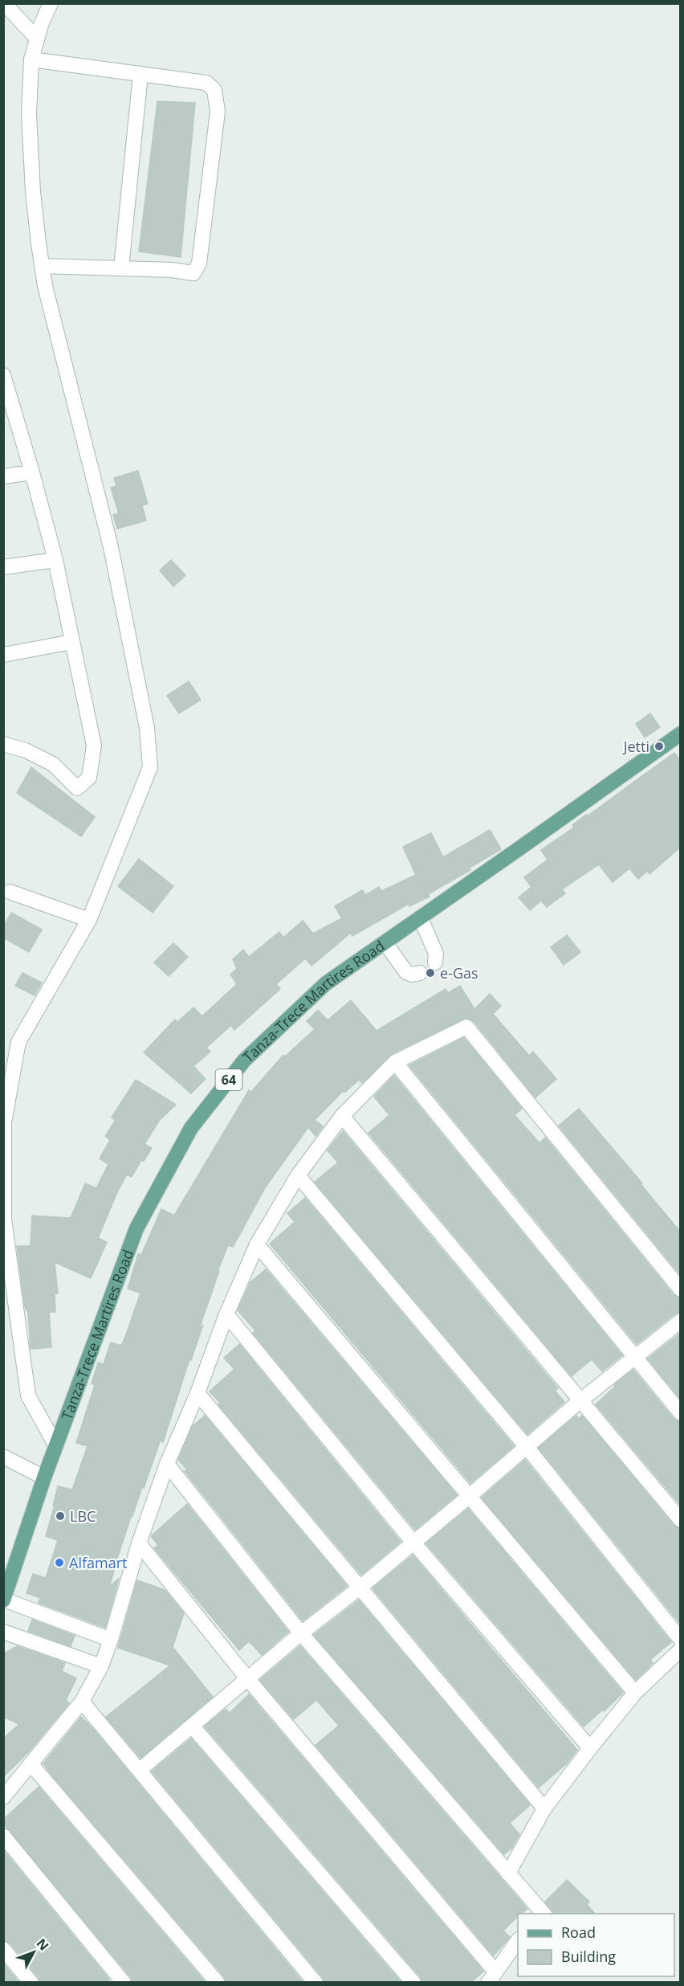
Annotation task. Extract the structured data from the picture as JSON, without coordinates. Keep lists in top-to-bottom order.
{
  "streets": {
    "main road": ["Tanza-Trece Martires Road", "64"]
  },
  "places": [
    "Jetti",
    "e-Gas",
    "LBC",
    "Alfamart"
  ],
  "legend": ["Road", "Building"],
  "north": "top right"
}
